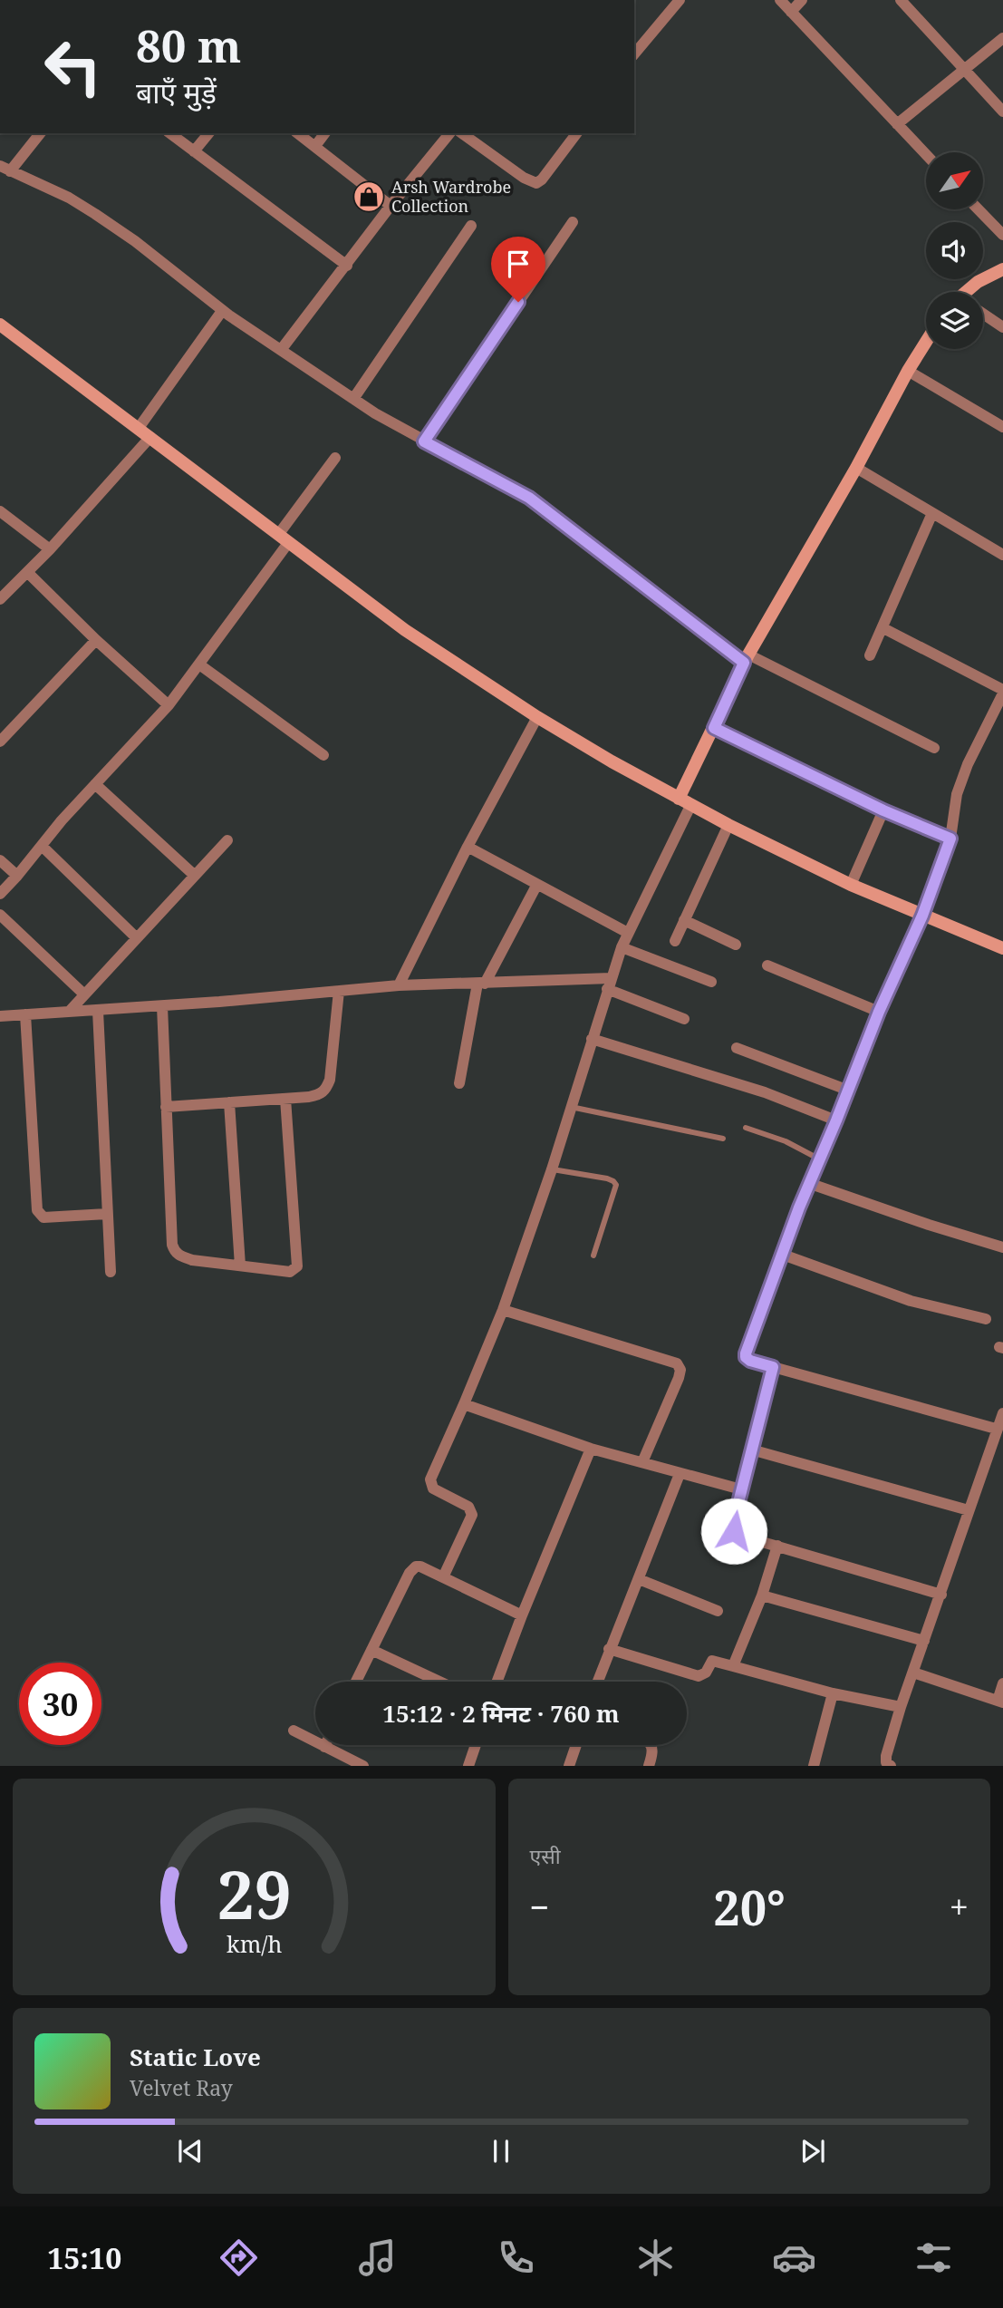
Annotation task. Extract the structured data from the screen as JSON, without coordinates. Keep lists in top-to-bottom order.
{
  "places": {
    "shop": ["Arsh Wardrobe Collection"]
  },
  "north": "top right",
  "page": {
    "turn": ["80 m", "बाएँ मुड़ें"],
    "limit": "30",
    "trip": "15:12 · 2 मिनट · 760 m",
    "tile": "एसी",
    "heat": ["−", "20°", "+"],
    "song": ["Static Love", "Velvet Ray"],
    "tabs": "15:10",
    "gauge": ["29", "km/h"]
  }
}
